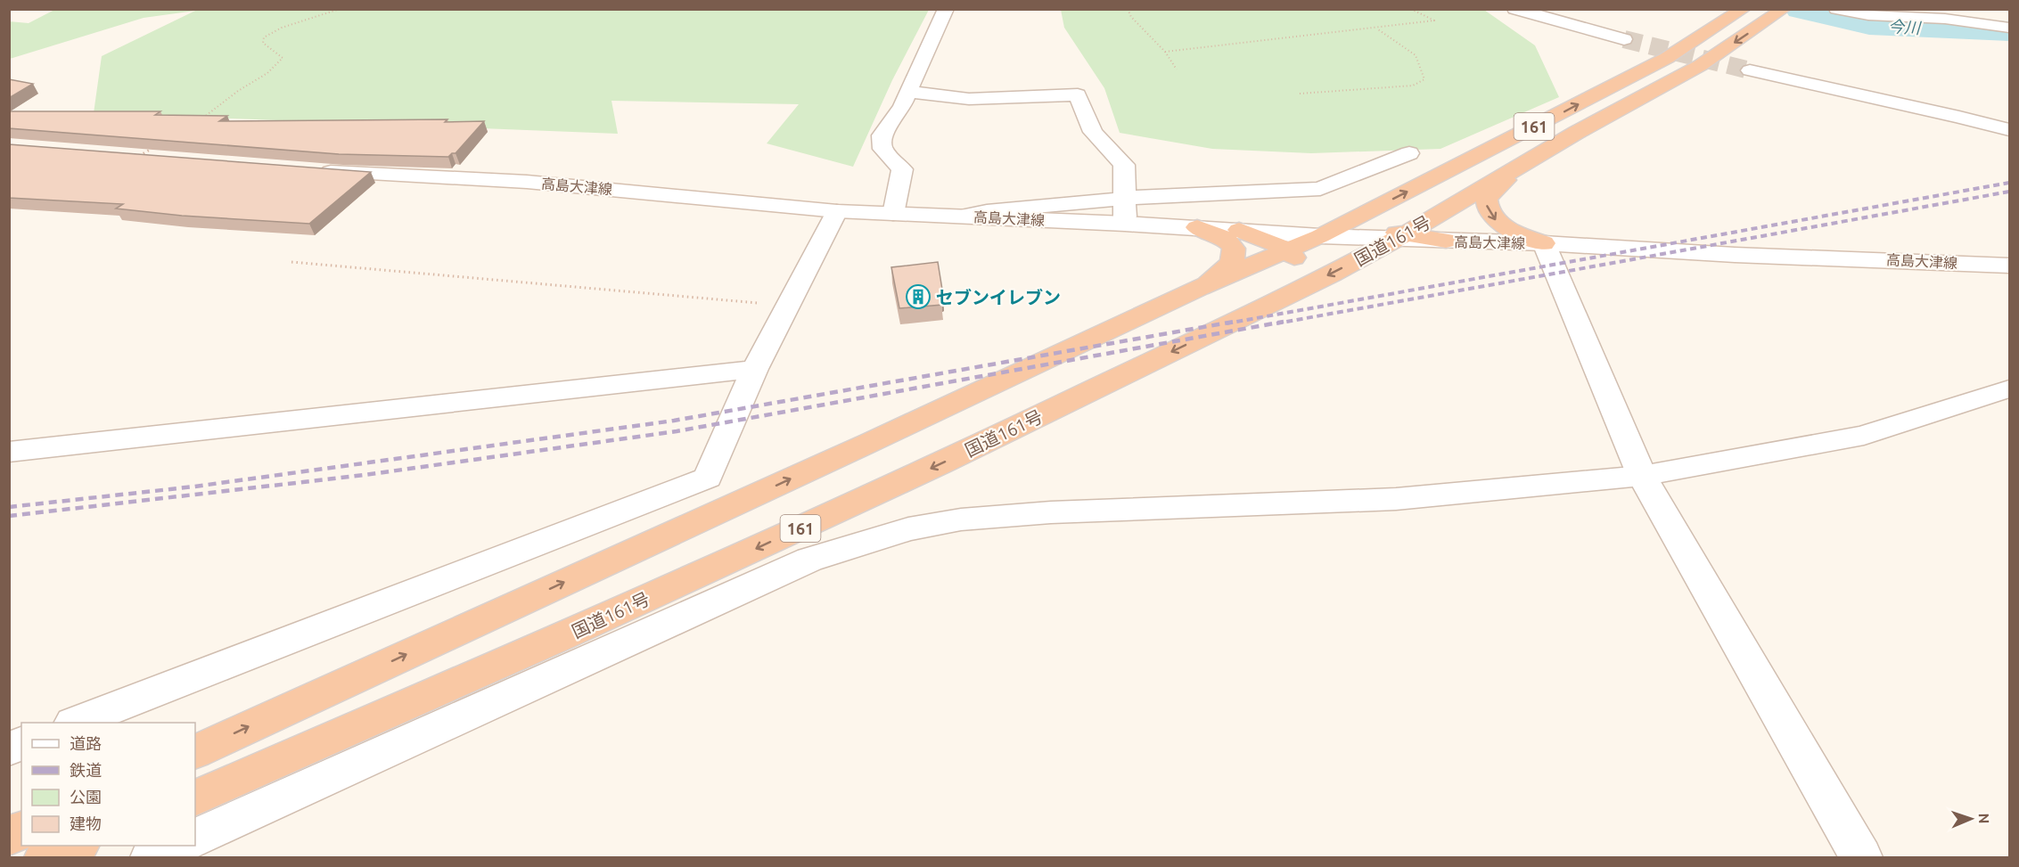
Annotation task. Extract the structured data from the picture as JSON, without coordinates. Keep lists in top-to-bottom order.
{
  "streets": {
    "highway": ["161", "国道161号"],
    "street": ["高島大津線"]
  },
  "crossings": [
    ["高島大津線", "国道161号"]
  ],
  "water": ["今川"],
  "places": {
    "building": ["セブンイレブン"]
  },
  "legend": [
    "道路",
    "鉄道",
    "公園",
    "建物"
  ],
  "north": "right"
}
